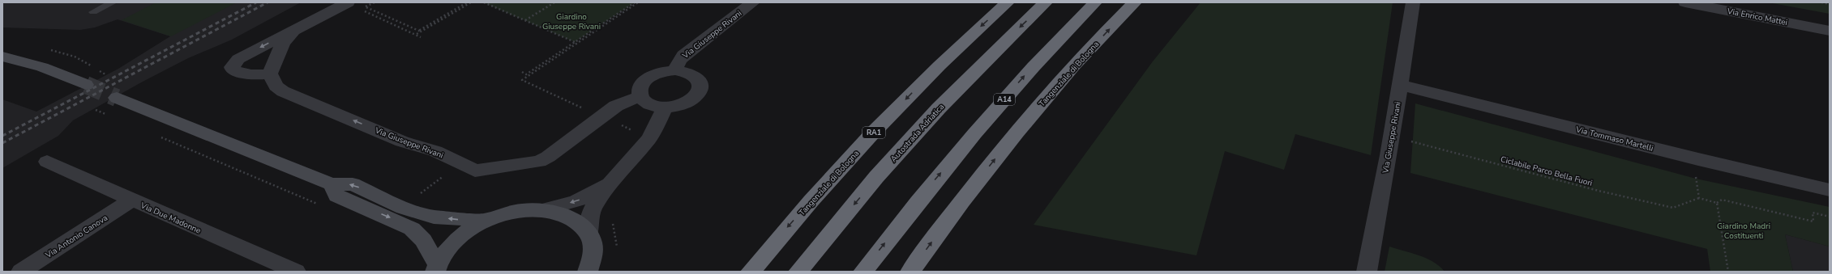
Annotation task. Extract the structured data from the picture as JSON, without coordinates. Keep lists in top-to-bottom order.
{
  "streets": {
    "highway": [
      "Tangenziale di Bologna",
      "A14",
      "RA1",
      "Autostrada Adriatica"
    ],
    "street": [
      "Via Enrico Mattei",
      "Via Giuseppe Rivani",
      "Via Tommaso Martelli",
      "Via Due Madonne",
      "Via Antonio Canova"
    ],
    "path": ["Ciclabile Parco Bella Fuori"]
  },
  "crossings": [
    ["Via Giuseppe Rivani", "Via Tommaso Martelli"],
    ["Via Giuseppe Rivani", "Ciclabile Parco Bella Fuori"],
    ["Via Due Madonne", "Via Antonio Canova"]
  ],
  "one_way": ["Via Giuseppe Rivani"],
  "parks": ["Giardino Giuseppe Rivani", "Giardino Madri Costituenti"]
}
